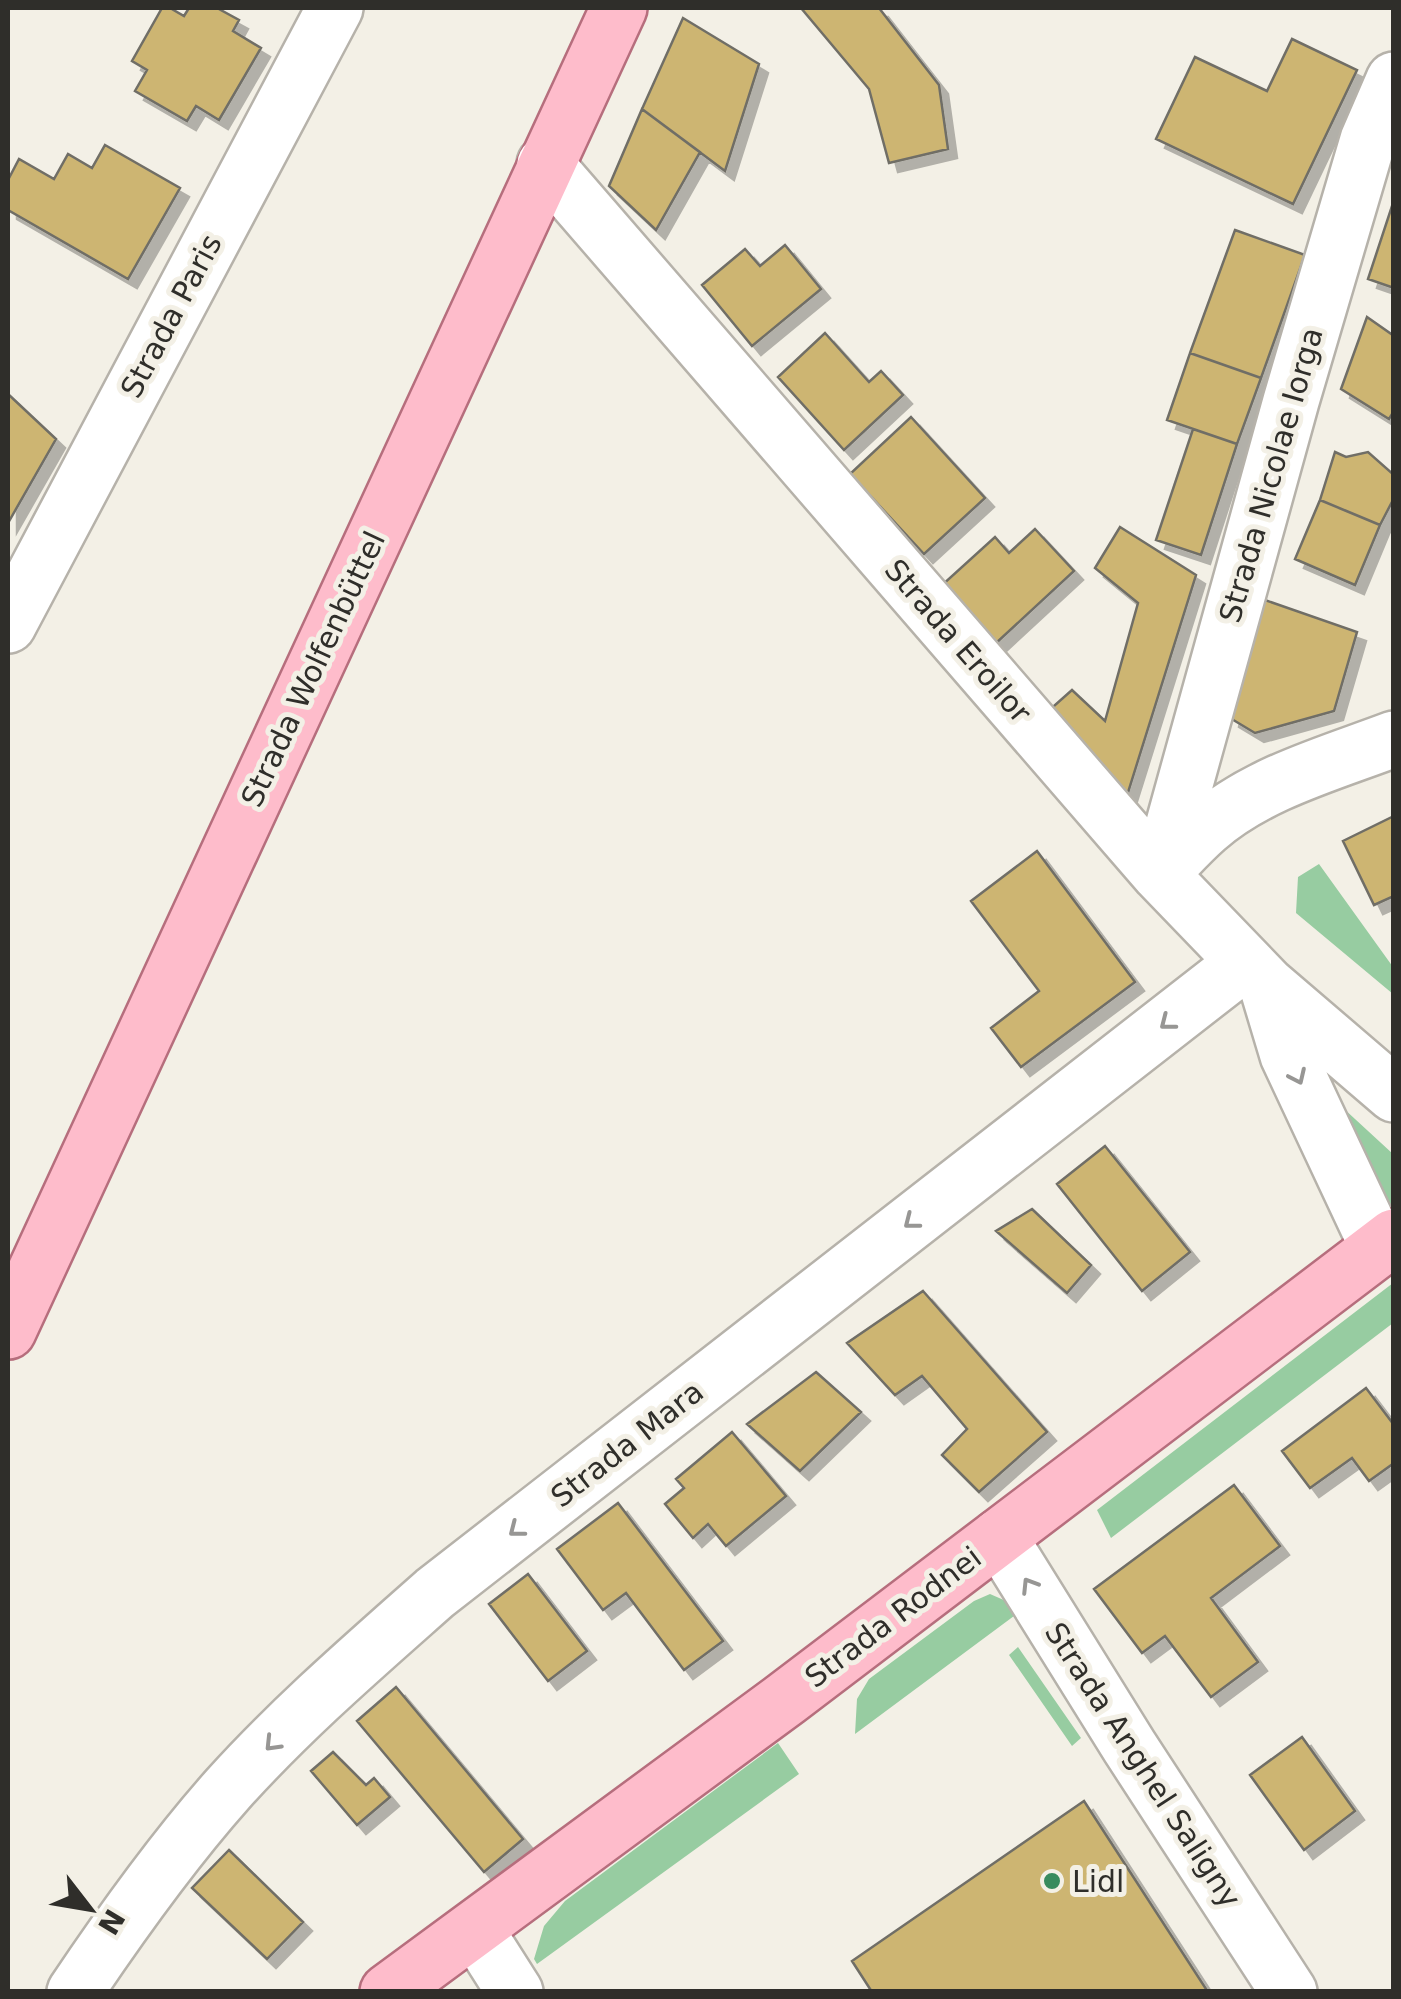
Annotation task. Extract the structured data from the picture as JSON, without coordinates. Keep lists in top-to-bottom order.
{
  "streets": {
    "main road": ["Strada Wolfenbüttel", "Strada Rodnei"],
    "street": [
      "Strada Paris",
      "Strada Nicolae Iorga",
      "Strada Eroilor",
      "Strada Mara",
      "Strada Anghel Saligny"
    ]
  },
  "crossings": [
    ["Strada Nicolae Iorga", "Strada Eroilor"],
    ["Strada Eroilor", "Strada Wolfenbüttel"],
    ["Strada Eroilor", "Strada Mara"],
    ["Strada Rodnei", "Strada Anghel Saligny"]
  ],
  "one_way": ["Strada Mara", "Strada Anghel Saligny"],
  "places": ["Lidl"],
  "north": "bottom right"
}
